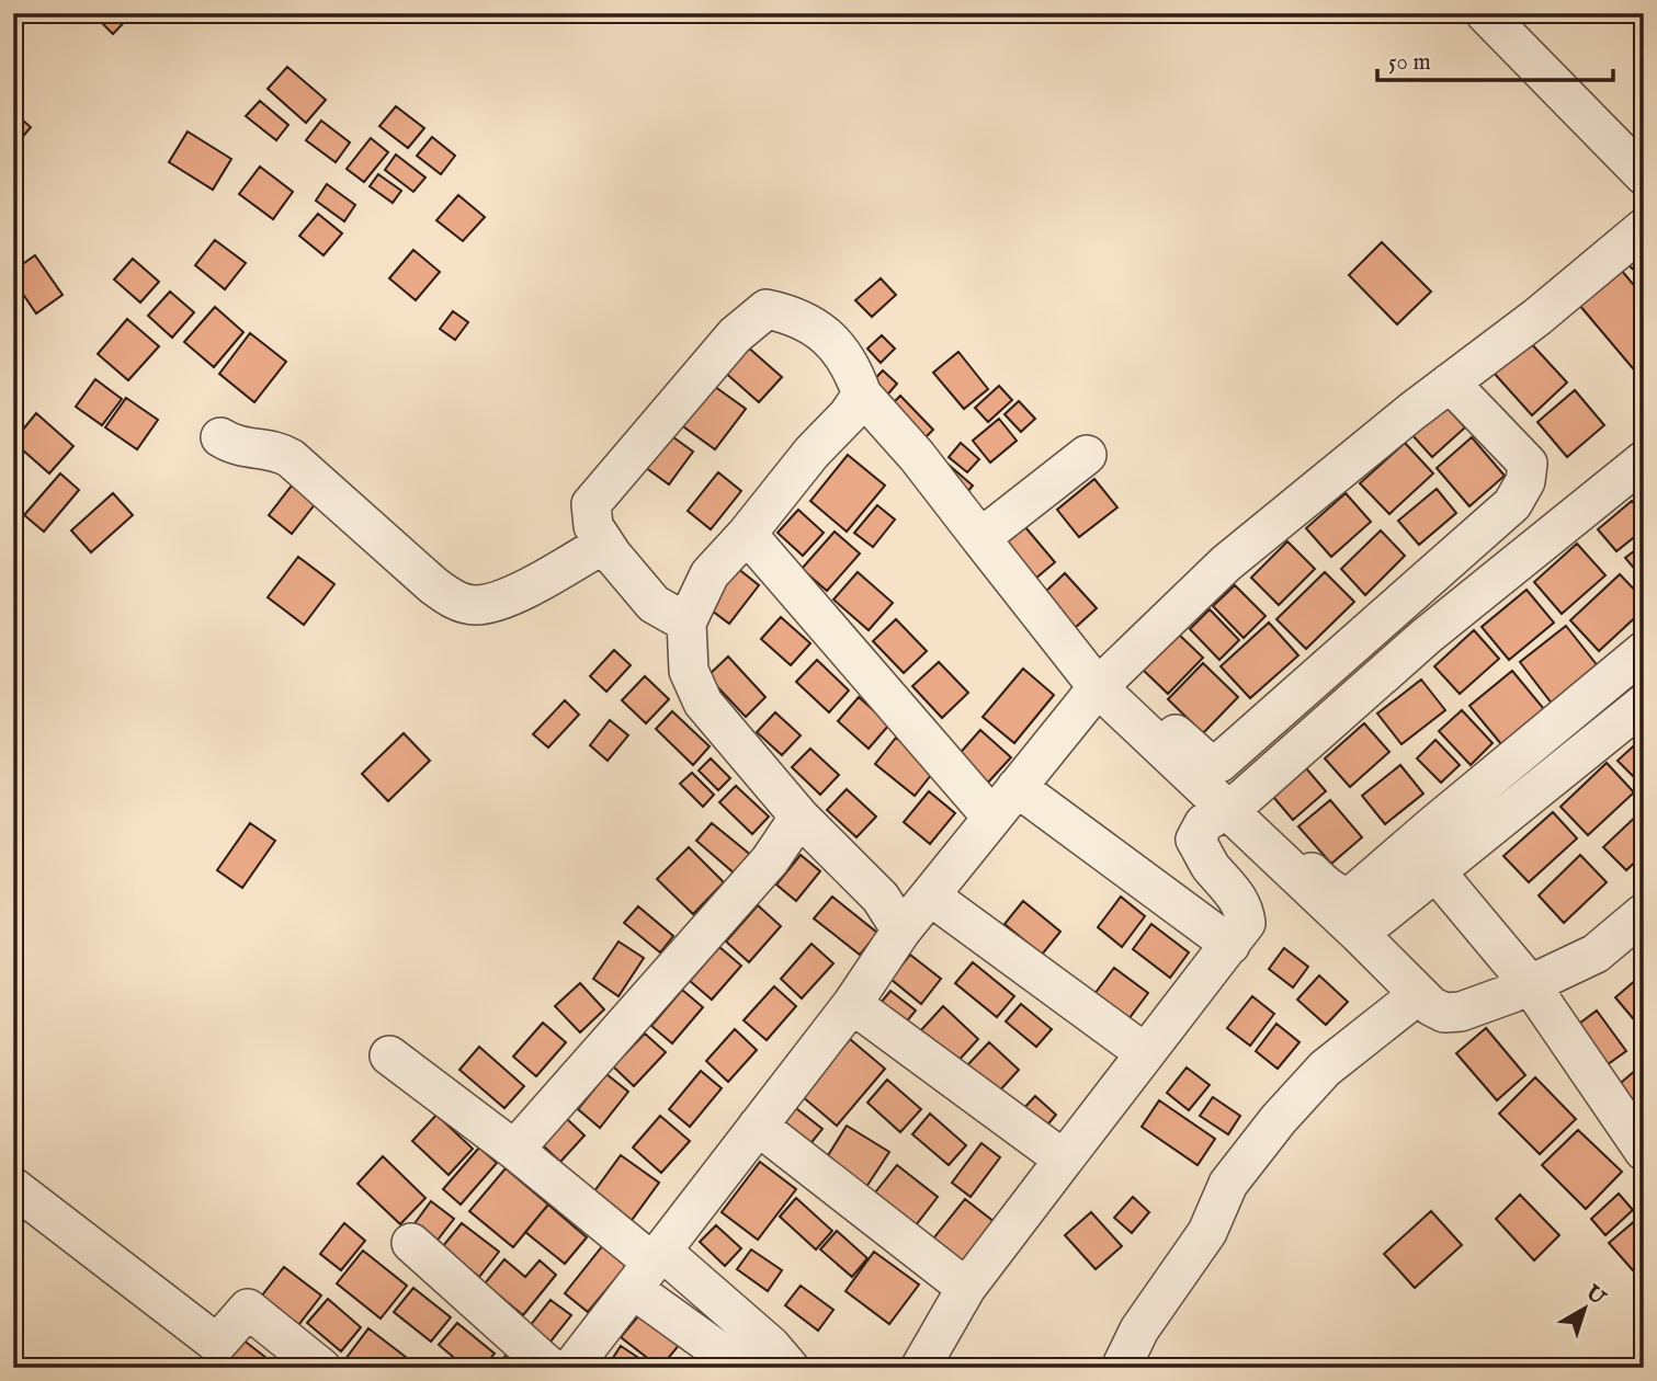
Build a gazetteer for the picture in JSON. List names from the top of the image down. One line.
{"scale_bar":"50 m","north":"top right"}
